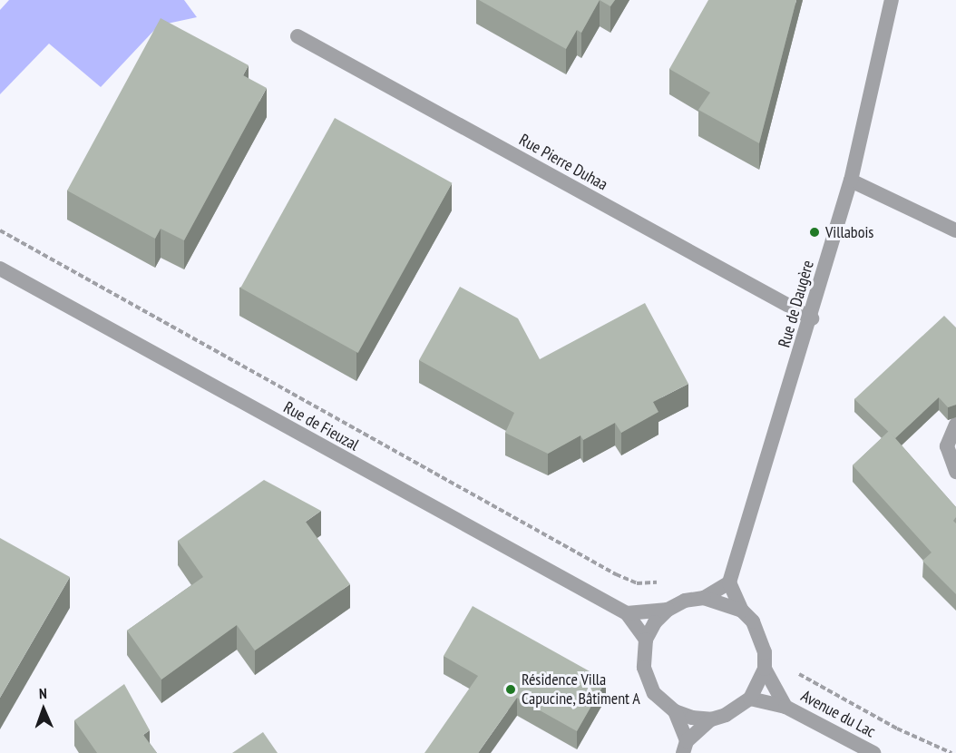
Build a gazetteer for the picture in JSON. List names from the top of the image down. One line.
{"streets":{"street":["Rue Pierre Duhaa","Rue de Daugère","Rue de Fieuzal","Avenue du Lac"]},"crossings":[["Rue Pierre Duhaa","Rue de Daugère"],["Rue de Fieuzal","Avenue du Lac"]],"places":["Villabois","Résidence Villa Capucine, Bâtiment A"],"north":"top"}
